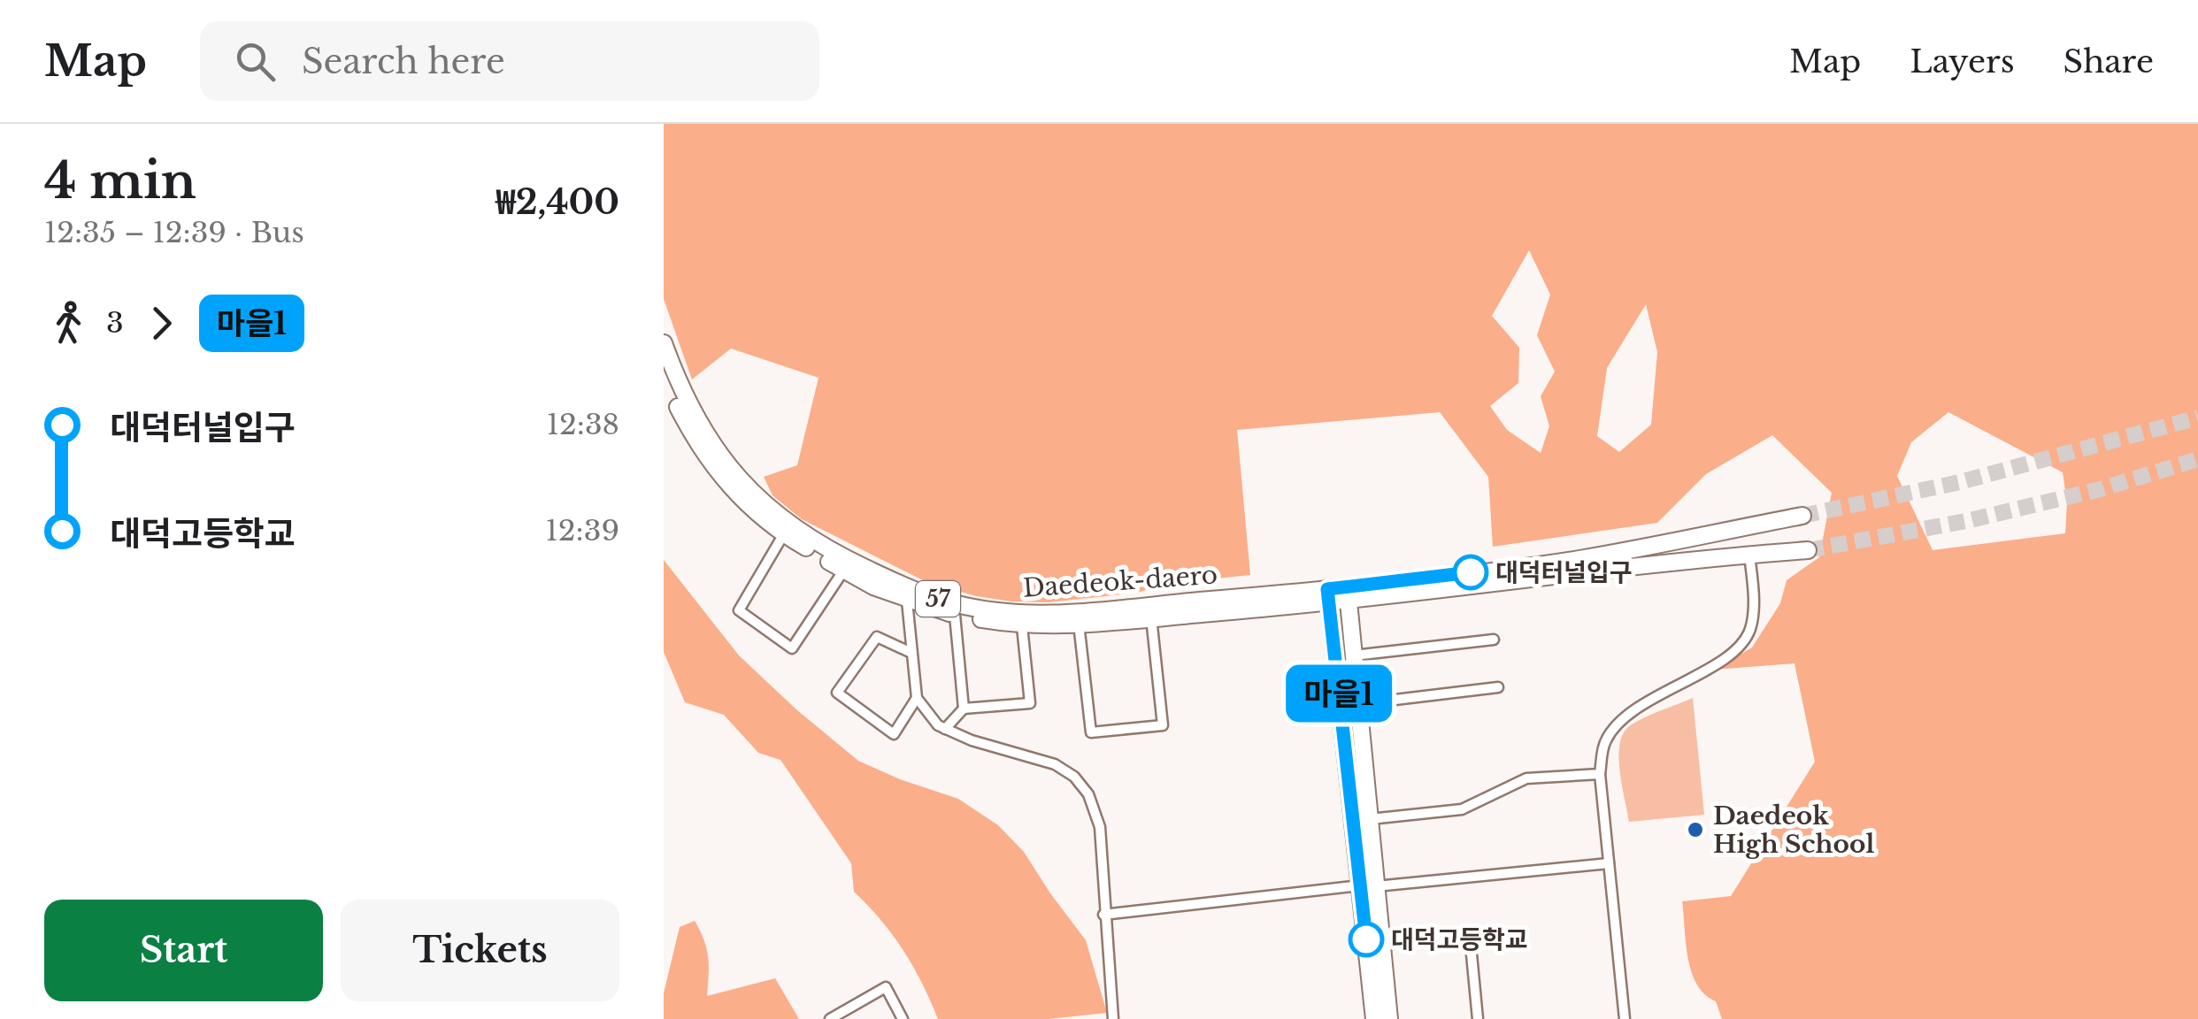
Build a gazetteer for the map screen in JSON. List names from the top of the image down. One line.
{"streets":{"main road":["Daedeok-daero","57"]},"places":["대덕터널입구","Daedeok High School","대덕고등학교"],"lines":["bus line 마을1"],"page":{"header":"Map","search":"Search here","nav":["Map","Layers","Share"],"heading":["4 min","12:35 – 12:39 · Bus","₩2,400"],"on_map":"마을1","legs":["3","마을1"],"list":[{"name":"대덕터널입구","value":"12:38"},{"name":"대덕고등학교","value":"12:39"}],"buttons":["Start","Tickets"]}}
